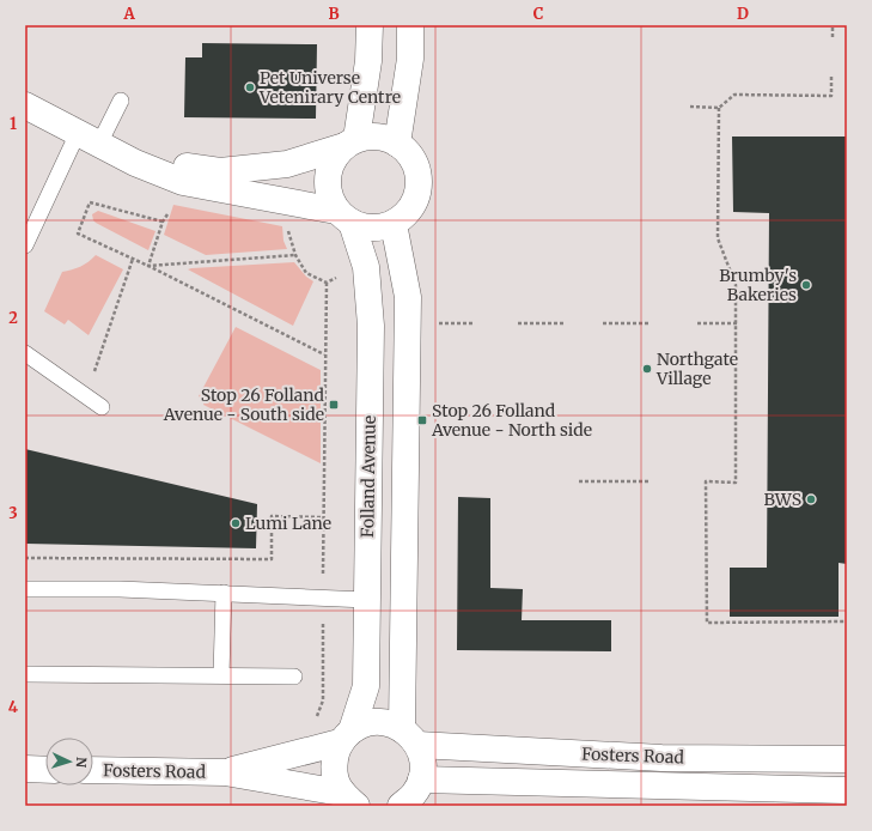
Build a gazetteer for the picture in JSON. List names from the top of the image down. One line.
{"streets":{"street":["Folland Avenue","Fosters Road"]},"crossings":[["Folland Avenue","Fosters Road"]],"places":{"other":["Pet Universe Vetenirary Centre","Brumby's Bakeries","Northgate Village","BWS","Lumi Lane"],"transit":["Stop 26 Folland Avenue - South side","Stop 26 Folland Avenue - North side"]},"north":"right","grid":{"columns":["A","B","C","D"],"rows":["1","2","3","4"]}}
